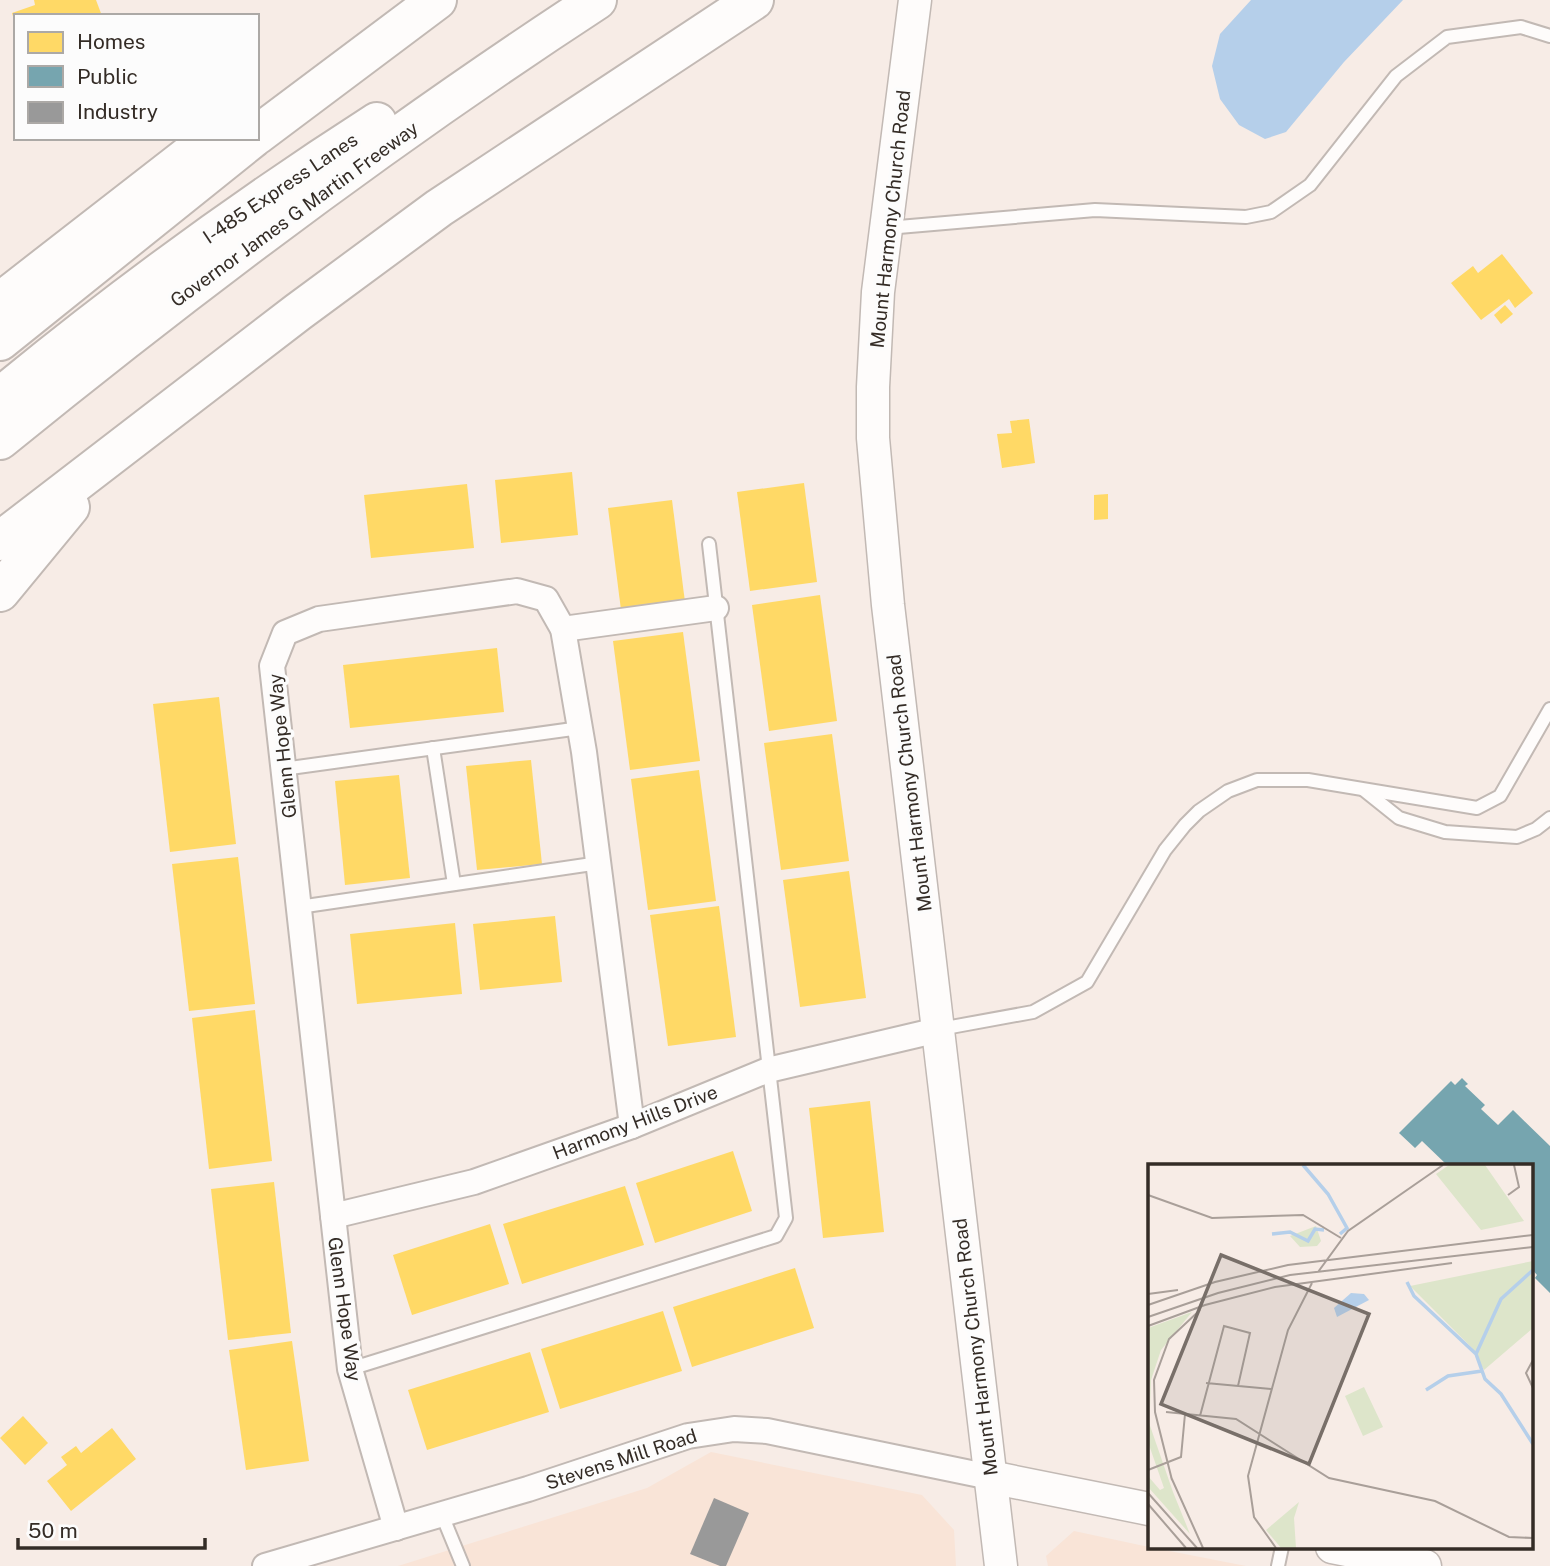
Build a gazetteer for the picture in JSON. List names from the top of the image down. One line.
{"streets":{"highway":["I-485 Express Lanes","Governor James G Martin Freeway"],"street":["Mount Harmony Church Road","Glenn Hope Way","Harmony Hills Drive","Stevens Mill Road"]},"crossings":[["Mount Harmony Church Road","Harmony Hills Drive"],["Mount Harmony Church Road","Stevens Mill Road"],["Glenn Hope Way","Harmony Hills Drive"],["Glenn Hope Way","Stevens Mill Road"]],"legend":["Homes","Public","Industry"],"scale_bar":"50 m"}
